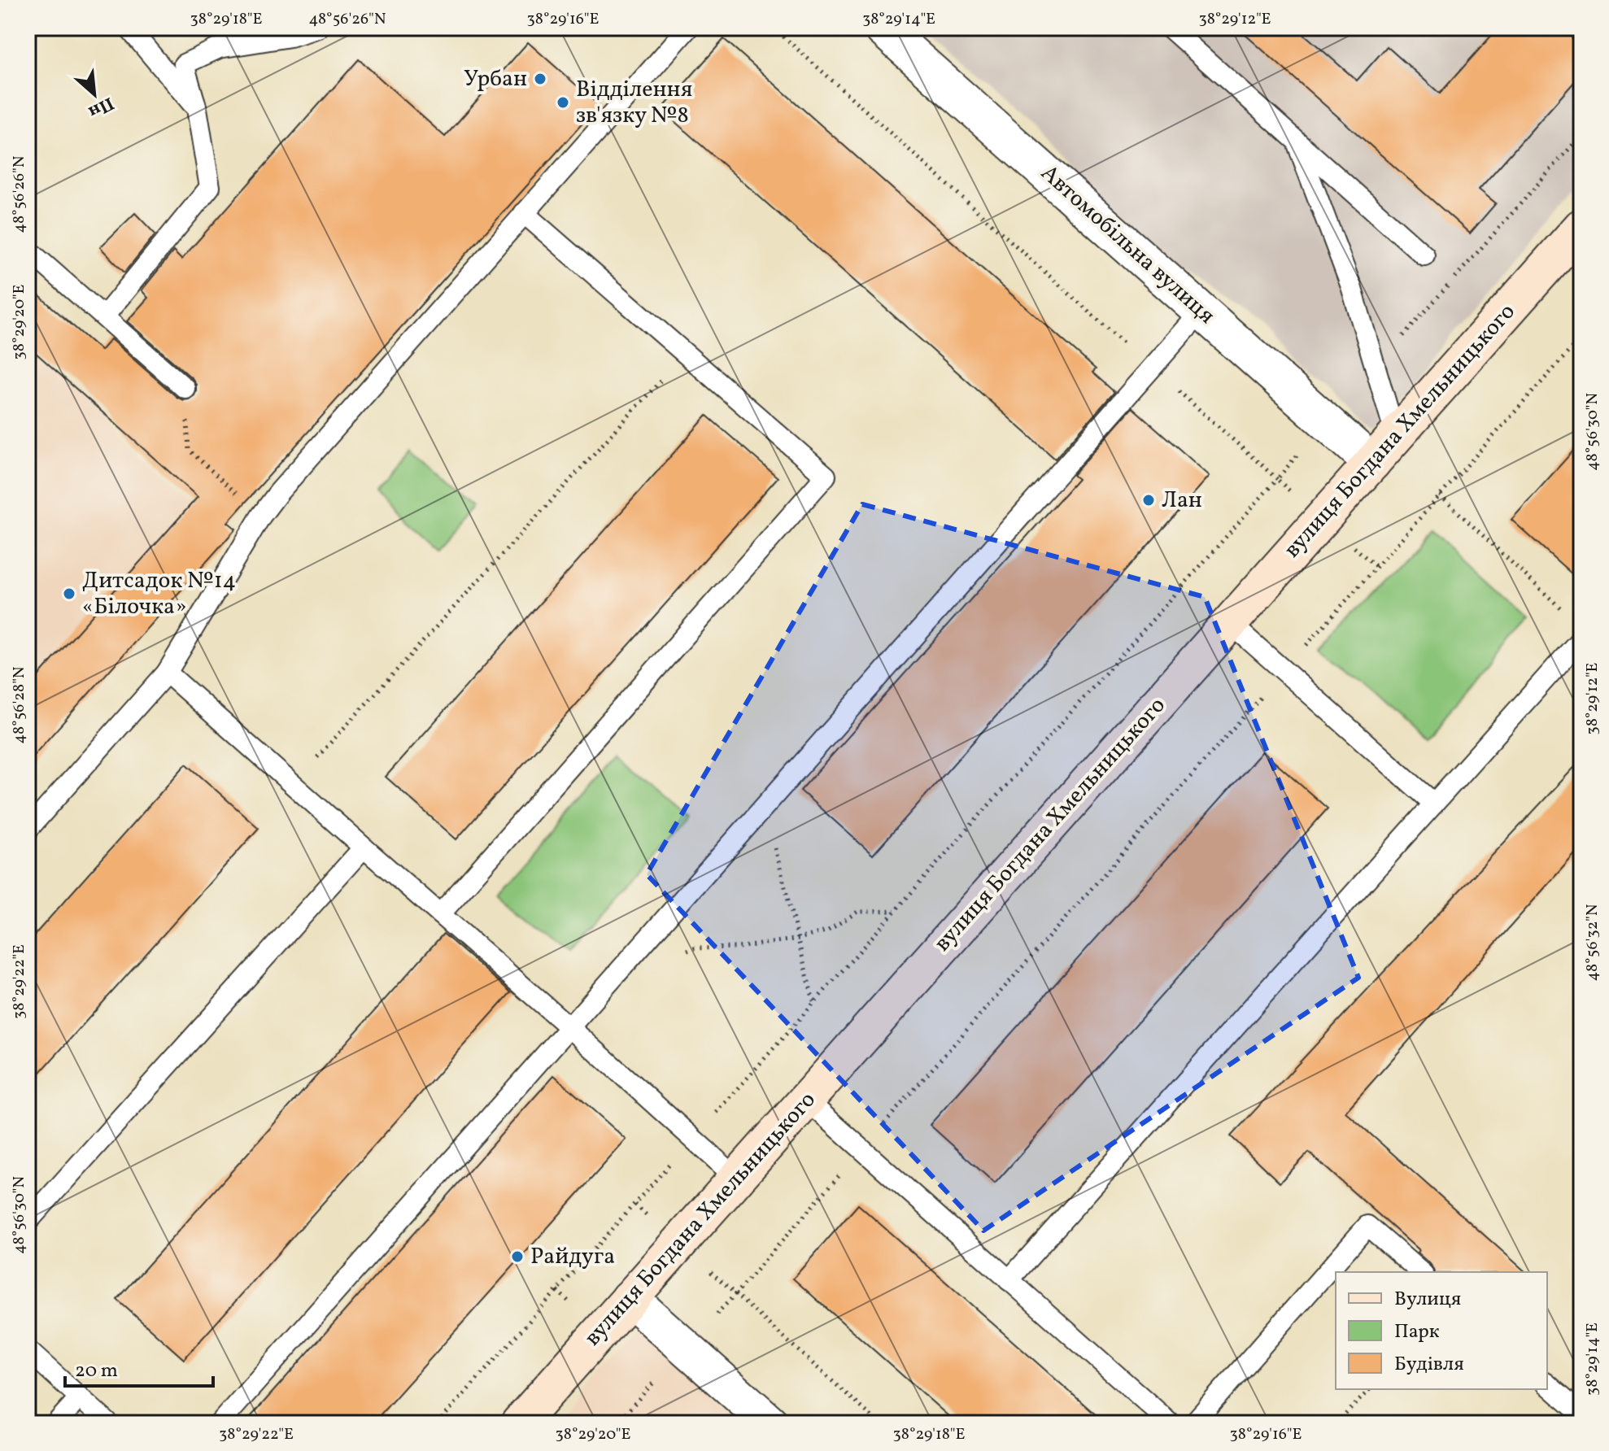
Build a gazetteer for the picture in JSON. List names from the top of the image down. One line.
{"streets":{"street":["Автомобільна вулиця","вулиця Богдана Хмельницького"]},"crossings":[["Автомобільна вулиця","вулиця Богдана Хмельницького"]],"places":["Урбан","Відділення зв'язку №8","Лан","Дитсадок №14 «Білочка»","Райдуга"],"legend":["Вулиця","Парк","Будівля"],"scale_bar":"20 m","north":"bottom right","coordinates":["38°29'18\"E","48°56'26\"N","38°29'16\"E","38°29'14\"E","38°29'12\"E","38°29'20\"E","48°56'30\"N","48°56'28\"N","48°56'32\"N","38°29'22\"E"]}
